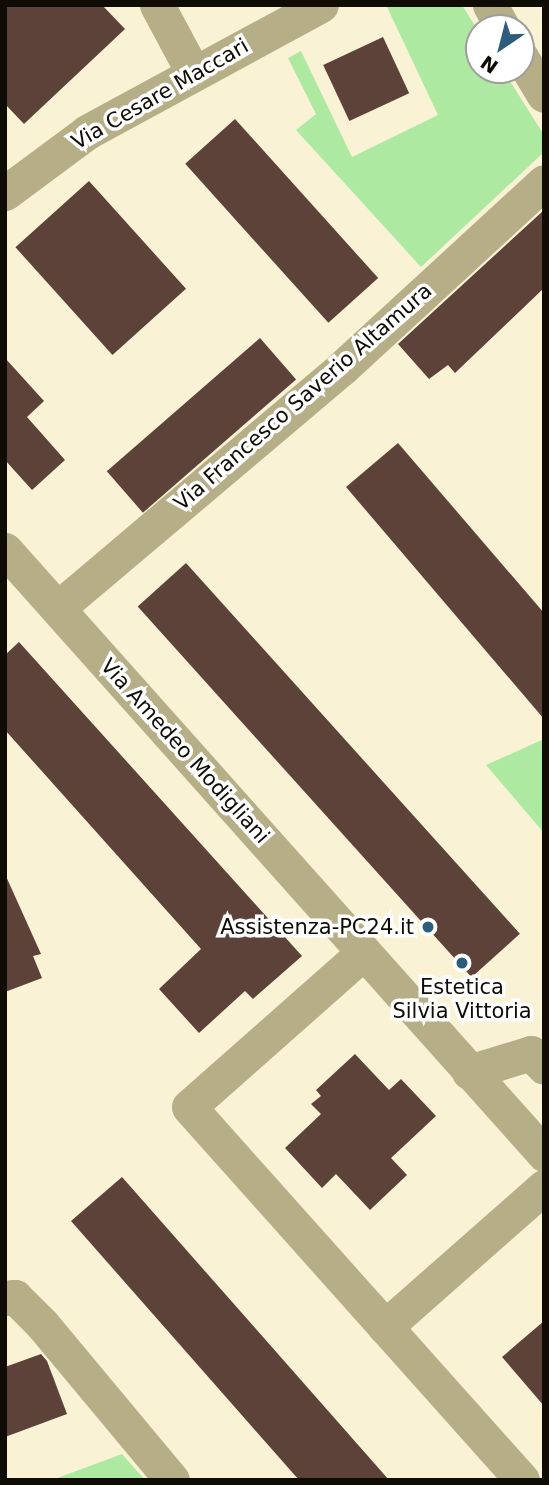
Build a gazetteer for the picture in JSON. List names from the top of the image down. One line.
{"streets":{"street":["Via Cesare Maccari","Via Francesco Saverio Altamura","Via Amedeo Modigliani"]},"crossings":[["Via Francesco Saverio Altamura","Via Amedeo Modigliani"]],"places":["Assistenza-PC24.it","Estetica Silvia Vittoria"],"north":"bottom left"}
